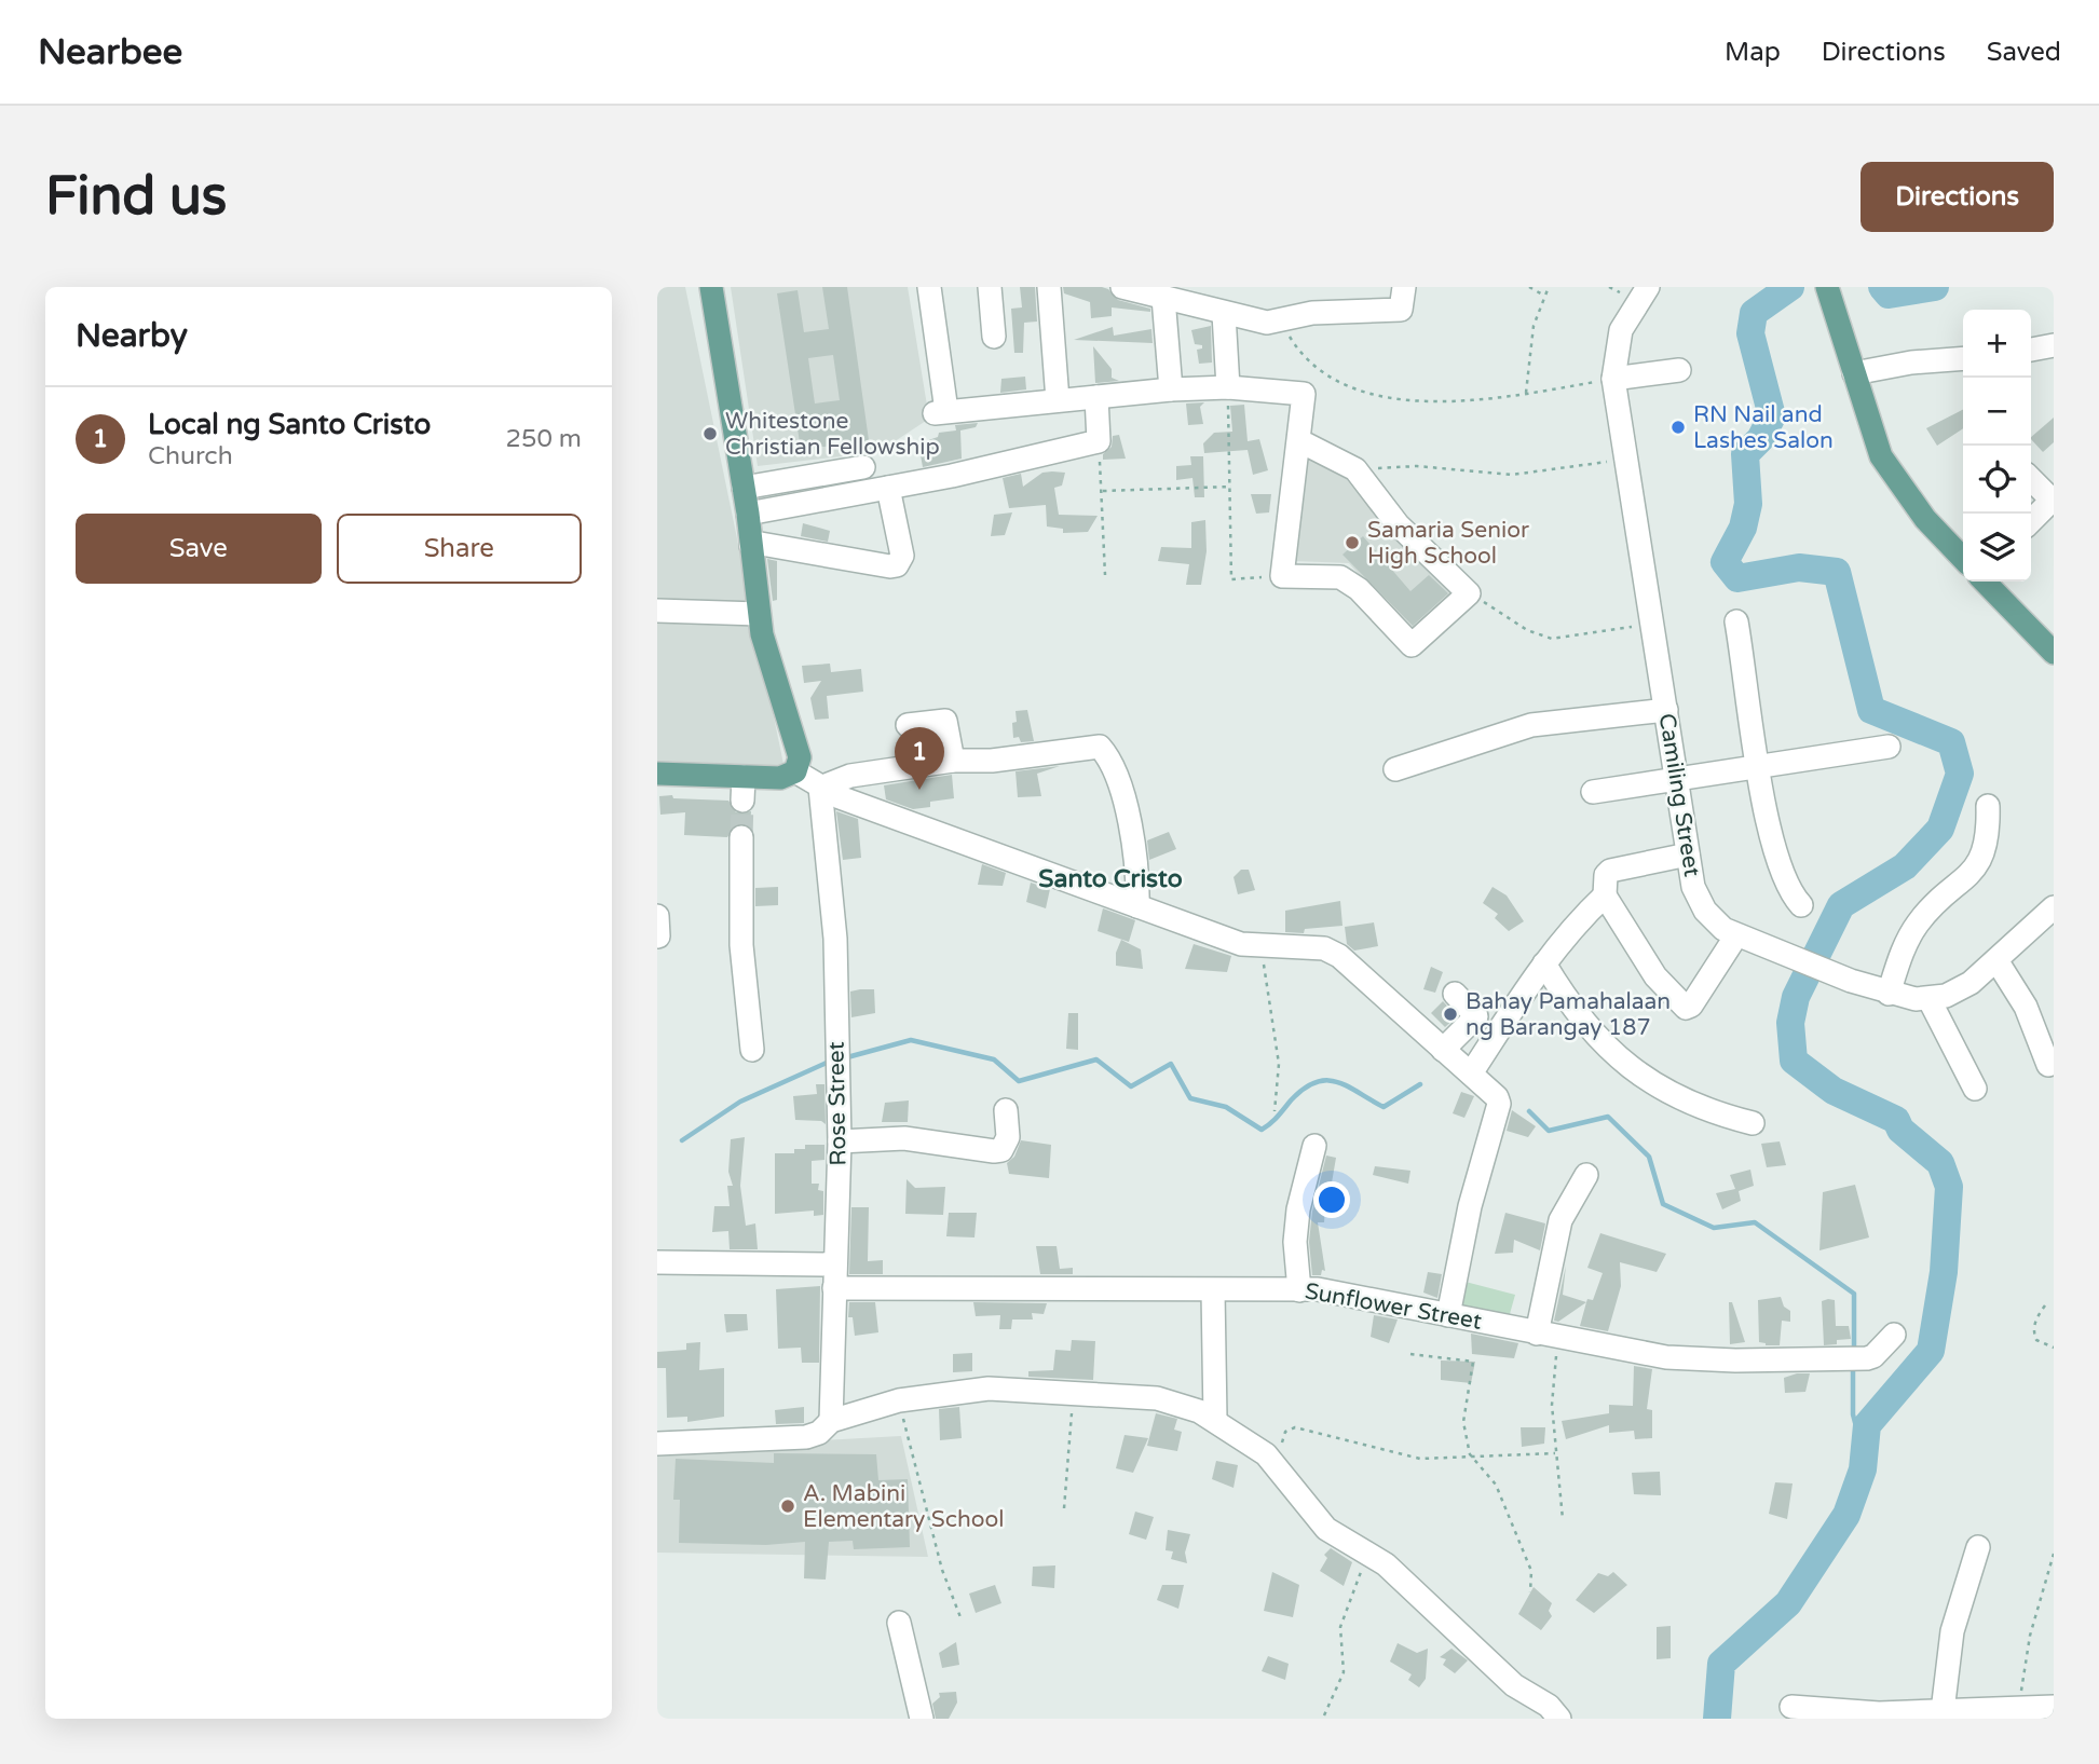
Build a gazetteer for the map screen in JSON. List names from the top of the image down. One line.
{"streets":{"street":["Camiling Street","Rose Street","Sunflower Street"]},"crossings":[["Rose Street","Sunflower Street"]],"districts":["Santo Cristo"],"places":["RN Nail and Lashes Salon","Whitestone Christian Fellowship","Samaria Senior High School","Bahay Pamahalaan ng Barangay 187","A. Mabini Elementary School"],"page":{"header":"Nearbee","nav":["Map","Directions","Saved"],"buttons":["Directions",["Save","Share"]],"title":"Find us","heading":"Nearby","map_buttons":["+","−"],"list":[{"mark":"1","name":"Local ng Santo Cristo","note":"Church","value":"250 m"}],"pins":"1"}}
